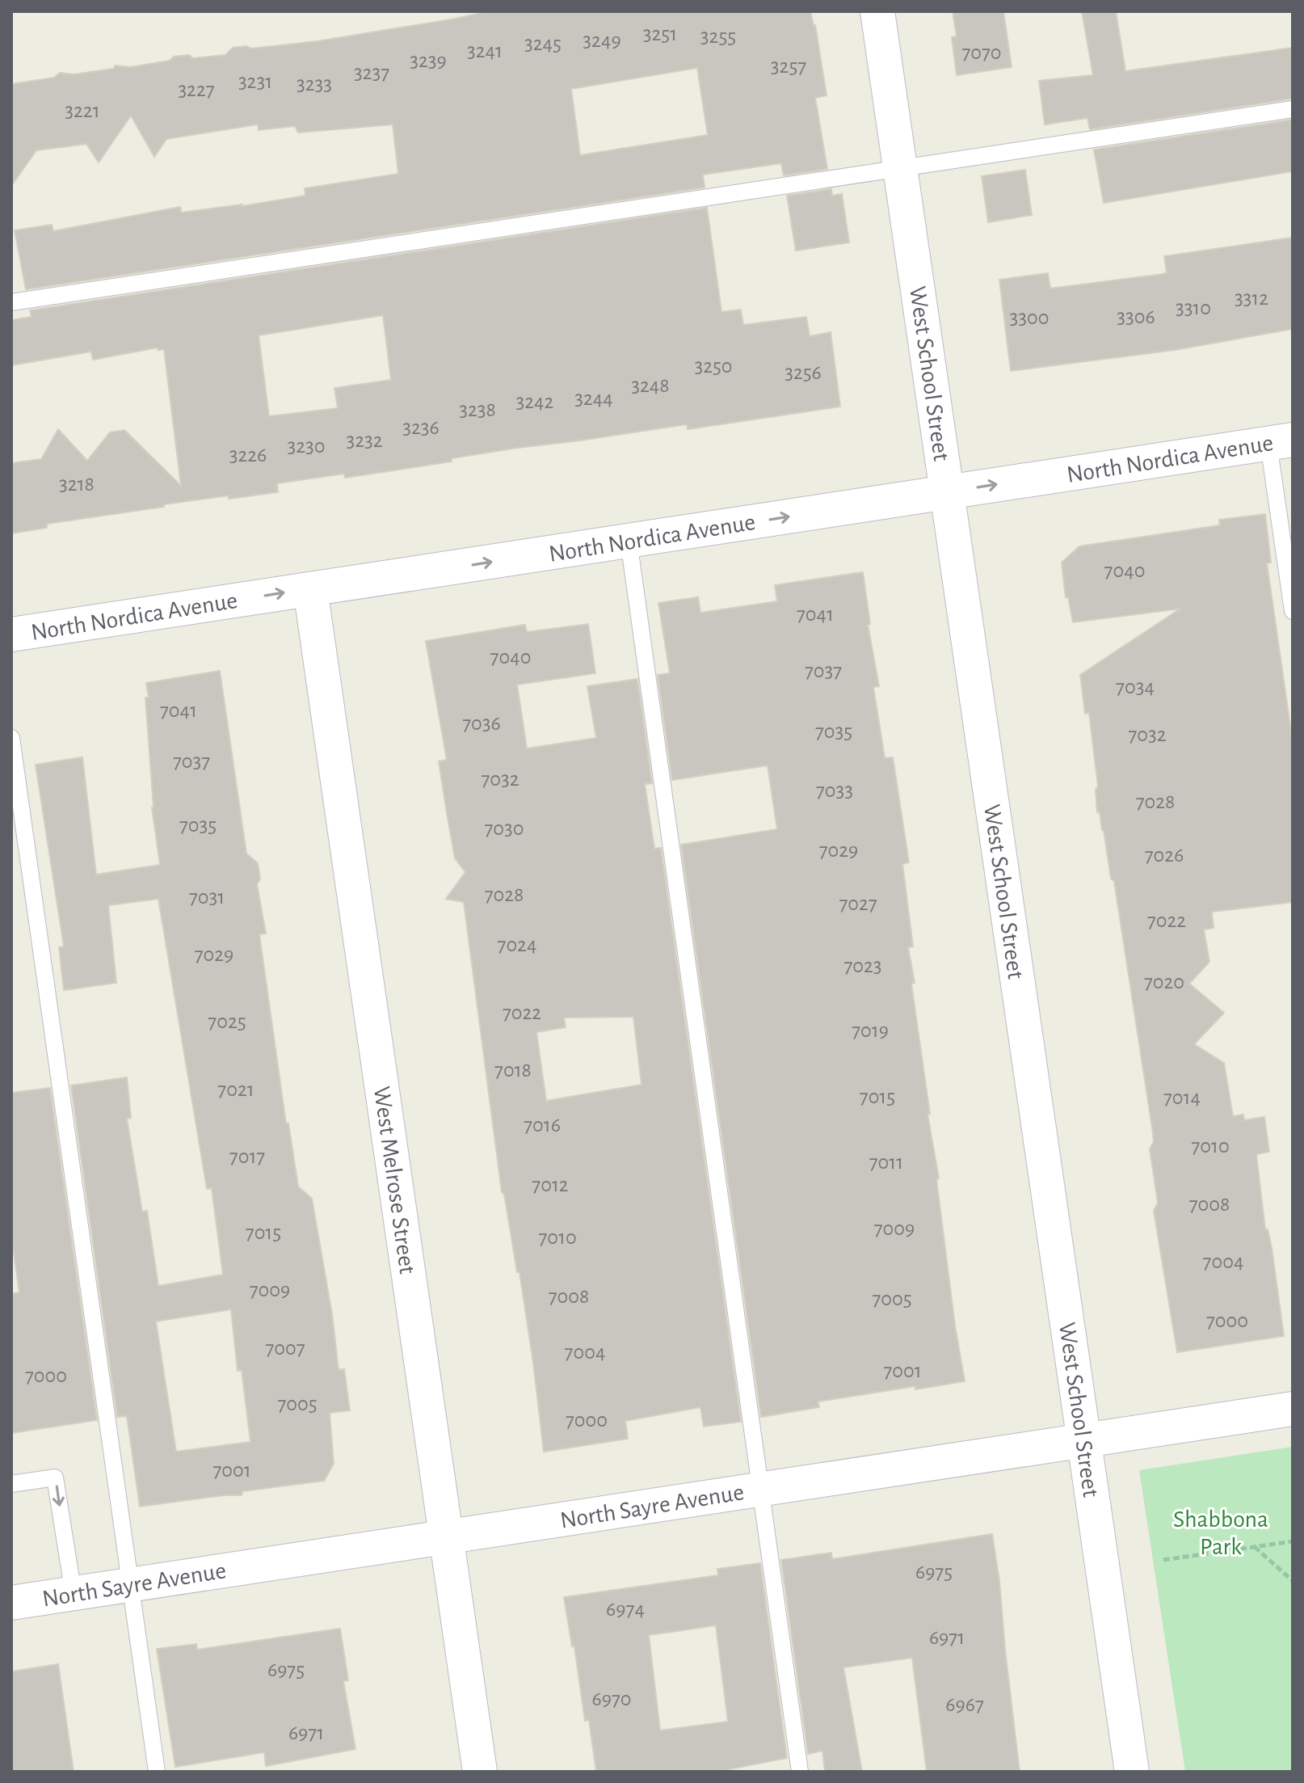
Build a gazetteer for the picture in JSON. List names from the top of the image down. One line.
{"streets":{"street":["West School Street","North Nordica Avenue","West Melrose Street","North Sayre Avenue"]},"crossings":[["West School Street","North Nordica Avenue"],["West School Street","North Sayre Avenue"],["North Nordica Avenue","West Melrose Street"],["West Melrose Street","North Sayre Avenue"]],"one_way":["North Nordica Avenue"],"parks":["Shabbona Park"],"house_numbers":["3251","3255","3249","3245","3241","7070","3239","3257","3237","3231","3233","3227","3221","3312","3310","3306","3300","3250","3256","3248","3244","3242","3238","3236","3232","3230","3226","3218","7040","7041","7040","7037","7034","7041","7036","7035","7032","7037","7032","7033","7028","7035","7030","7029","7026","7028","7031","7027","7022","7024","7029","7023","7020","7022","7025","7019","7018","7021","7015","7014","7016","7010","7017","7011","7012","7008","7009","7015","7010","7004","7009","7008","7005","7000","7007","7004","7001","7000","7005","7000","7001","6975","6974","6971","6975","6970","6967","6971"]}
